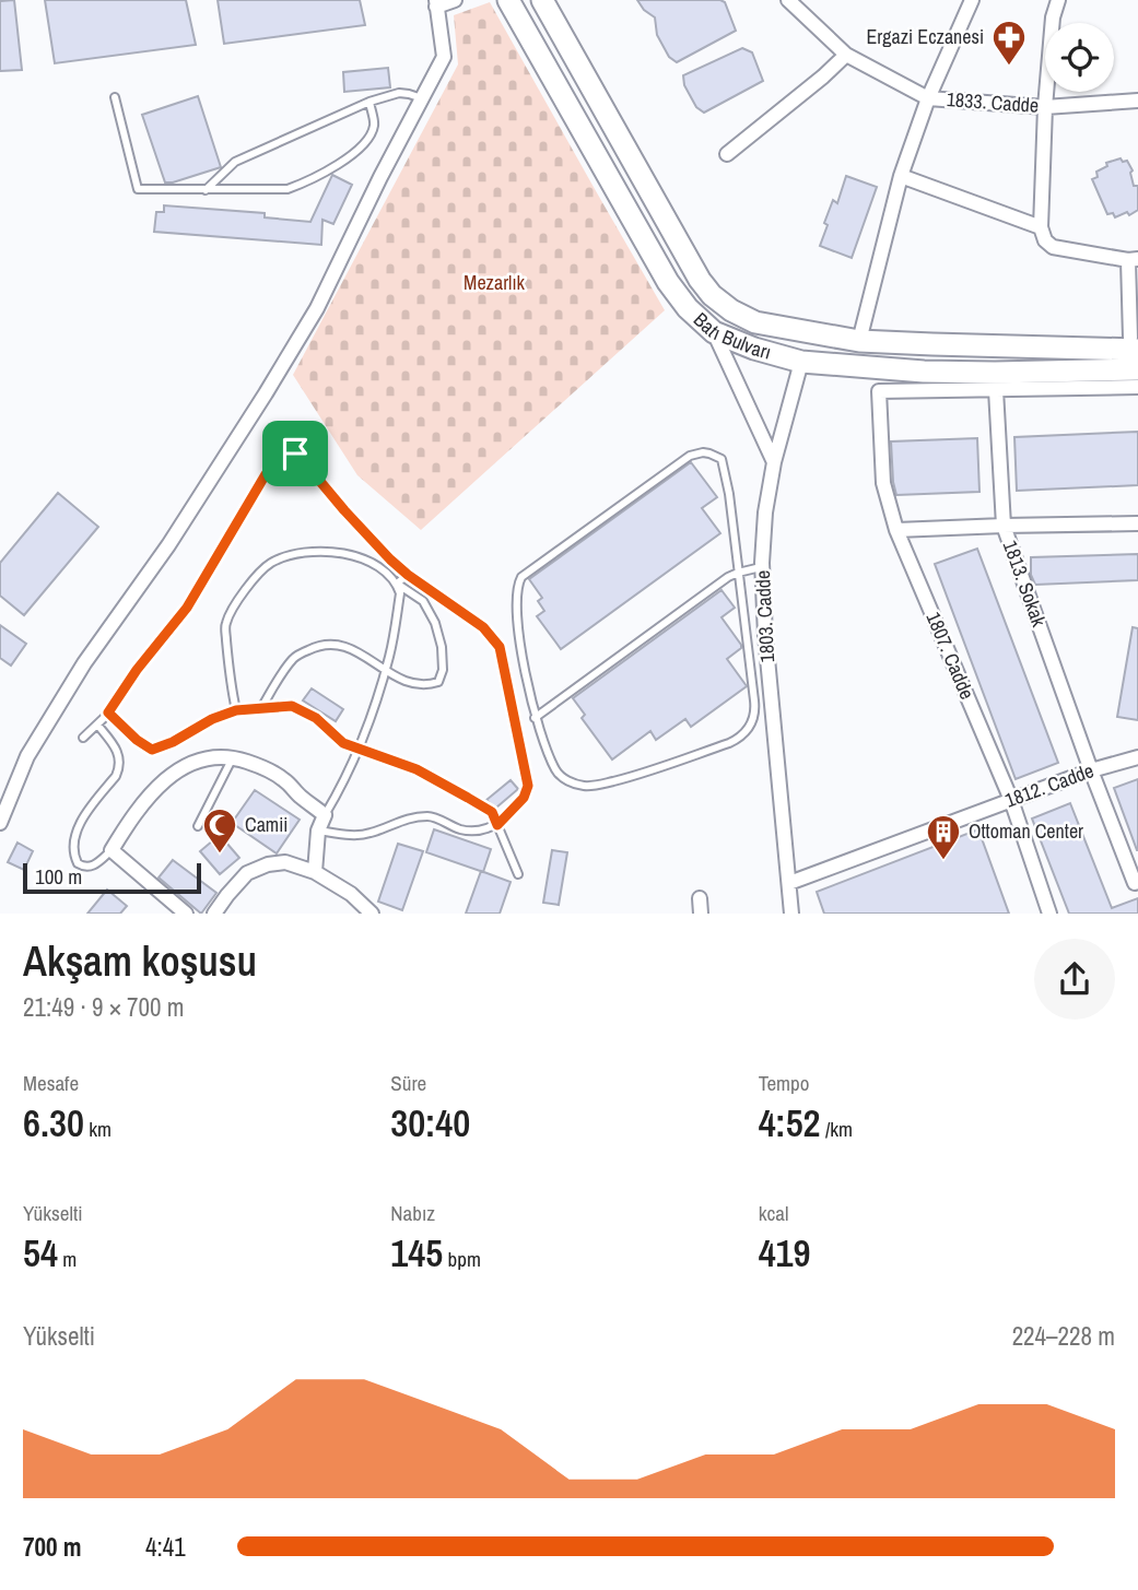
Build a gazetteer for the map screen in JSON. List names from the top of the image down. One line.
{"streets":{"main road":["Batı Bulvarı"],"street":["1833. Cadde","1813. Sokak","1803. Cadde","1807. Cadde","1812. Cadde"]},"crossings":[["Batı Bulvarı","1803. Cadde"],["1813. Sokak","1807. Cadde"],["1813. Sokak","1812. Cadde"],["1803. Cadde","1812. Cadde"],["1807. Cadde","1812. Cadde"]],"parks":["Mezarlık"],"places":{"pharmacy":["Ergazi Eczanesi"],"mosque":["Camii"],"building":["Ottoman Center"]},"scale_bar":"100 m","page":{"scale":"100 m","heading":["Akşam koşusu","21:49 · 9 × 700 m"],"stats":[["Mesafe","6.30 km"],["Süre","30:40"],["Tempo","4:52 /km"],["Yükselti","54 m"],["Nabız","145 bpm"],["kcal","419"]],"chart":["Yükselti","224–228 m"],"list":[{"name":"700 m","note":"4:41"}]}}
